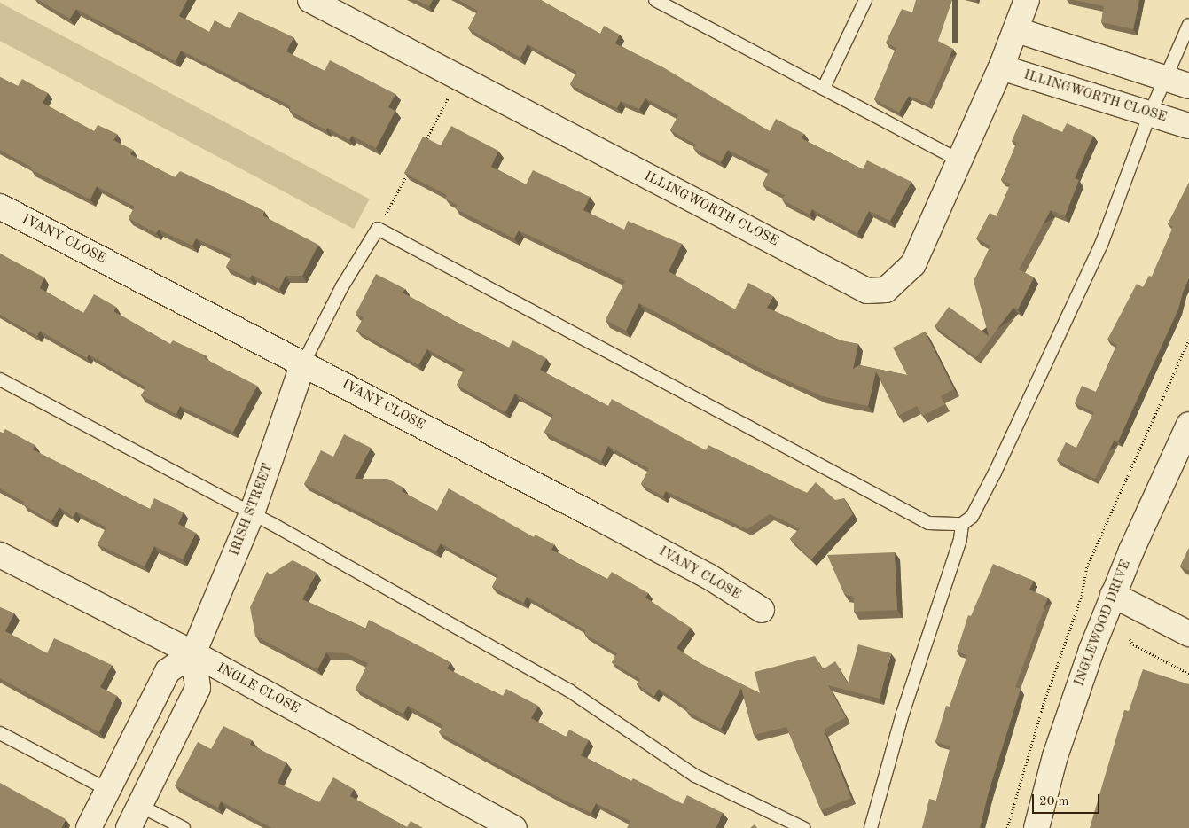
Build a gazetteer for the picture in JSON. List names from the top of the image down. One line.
{"streets":{"street":["ILLINGWORTH CLOSE","IVANY CLOSE","IRISH STREET","INGLEWOOD DRIVE","INGLE CLOSE"]},"crossings":[["IVANY CLOSE","IRISH STREET"],["IRISH STREET","INGLE CLOSE"]],"scale_bar":"20 m"}
